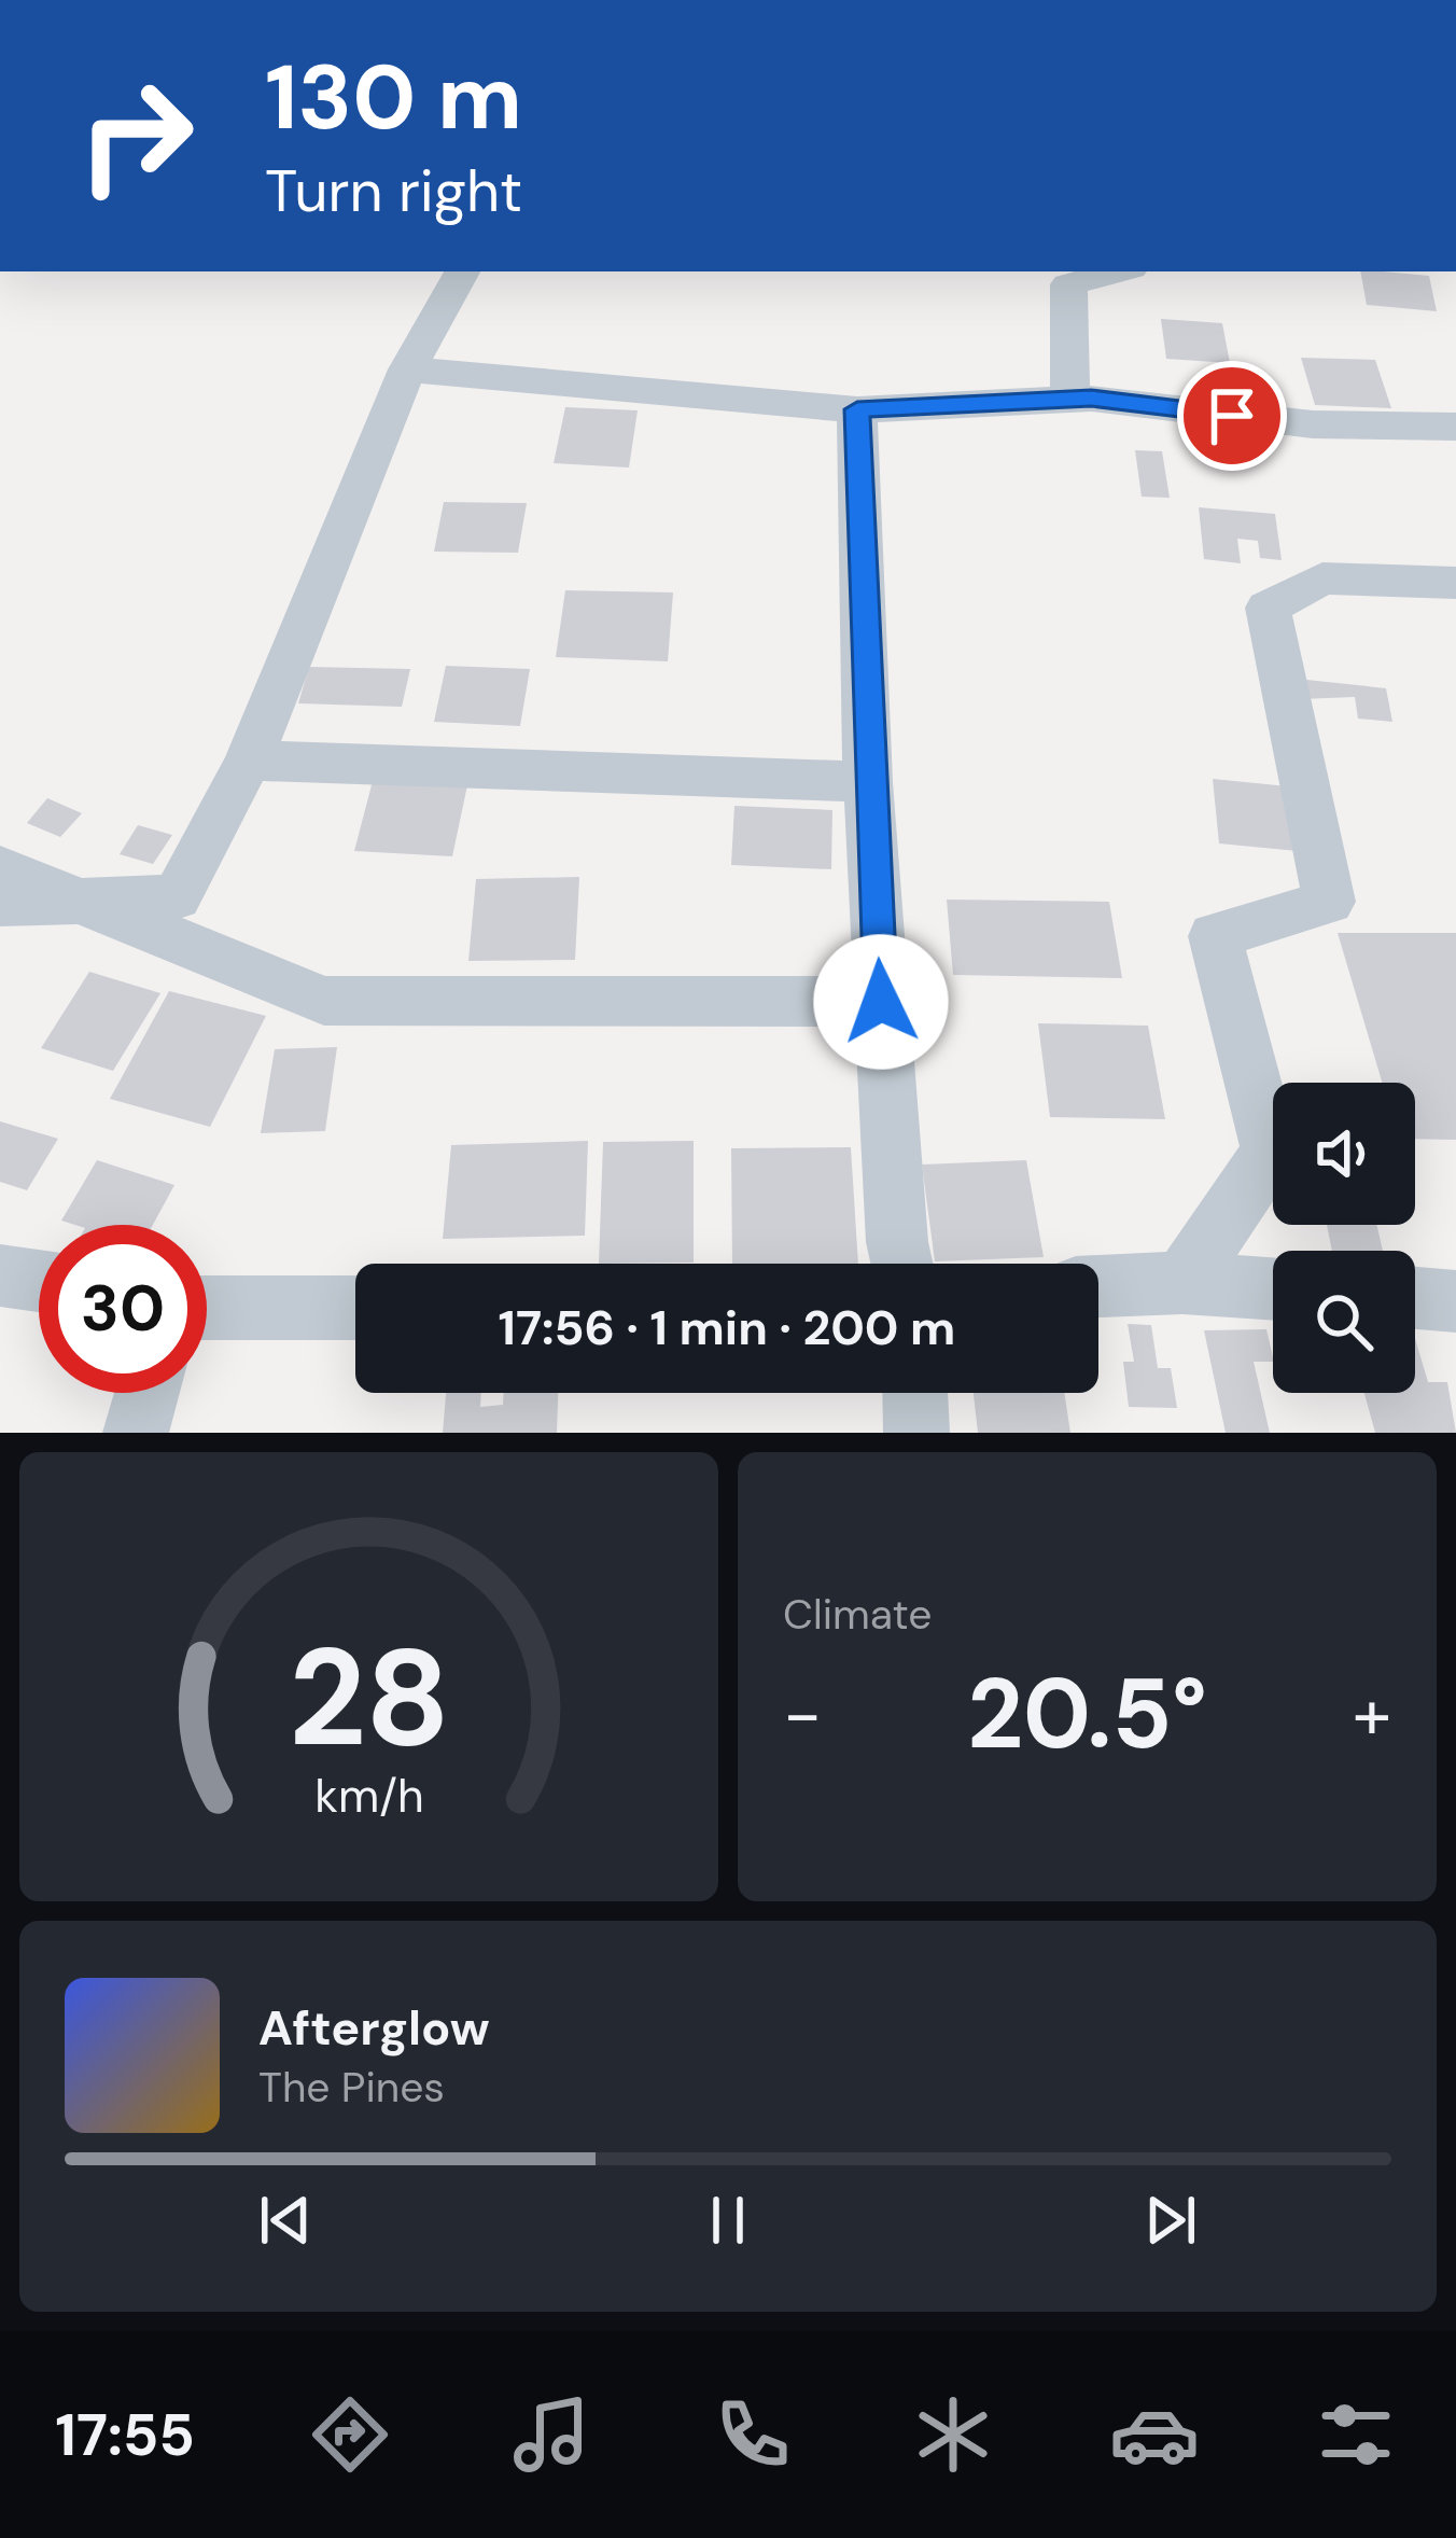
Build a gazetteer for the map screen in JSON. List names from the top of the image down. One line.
{"page":{"turn":["130 m","Turn right"],"limit":"30","trip":"17:56 · 1 min · 200 m","tile":"Climate","heat":["−","20.5°","+"],"song":["Afterglow","The Pines"],"tabs":"17:55","gauge":["28","km/h"]}}
